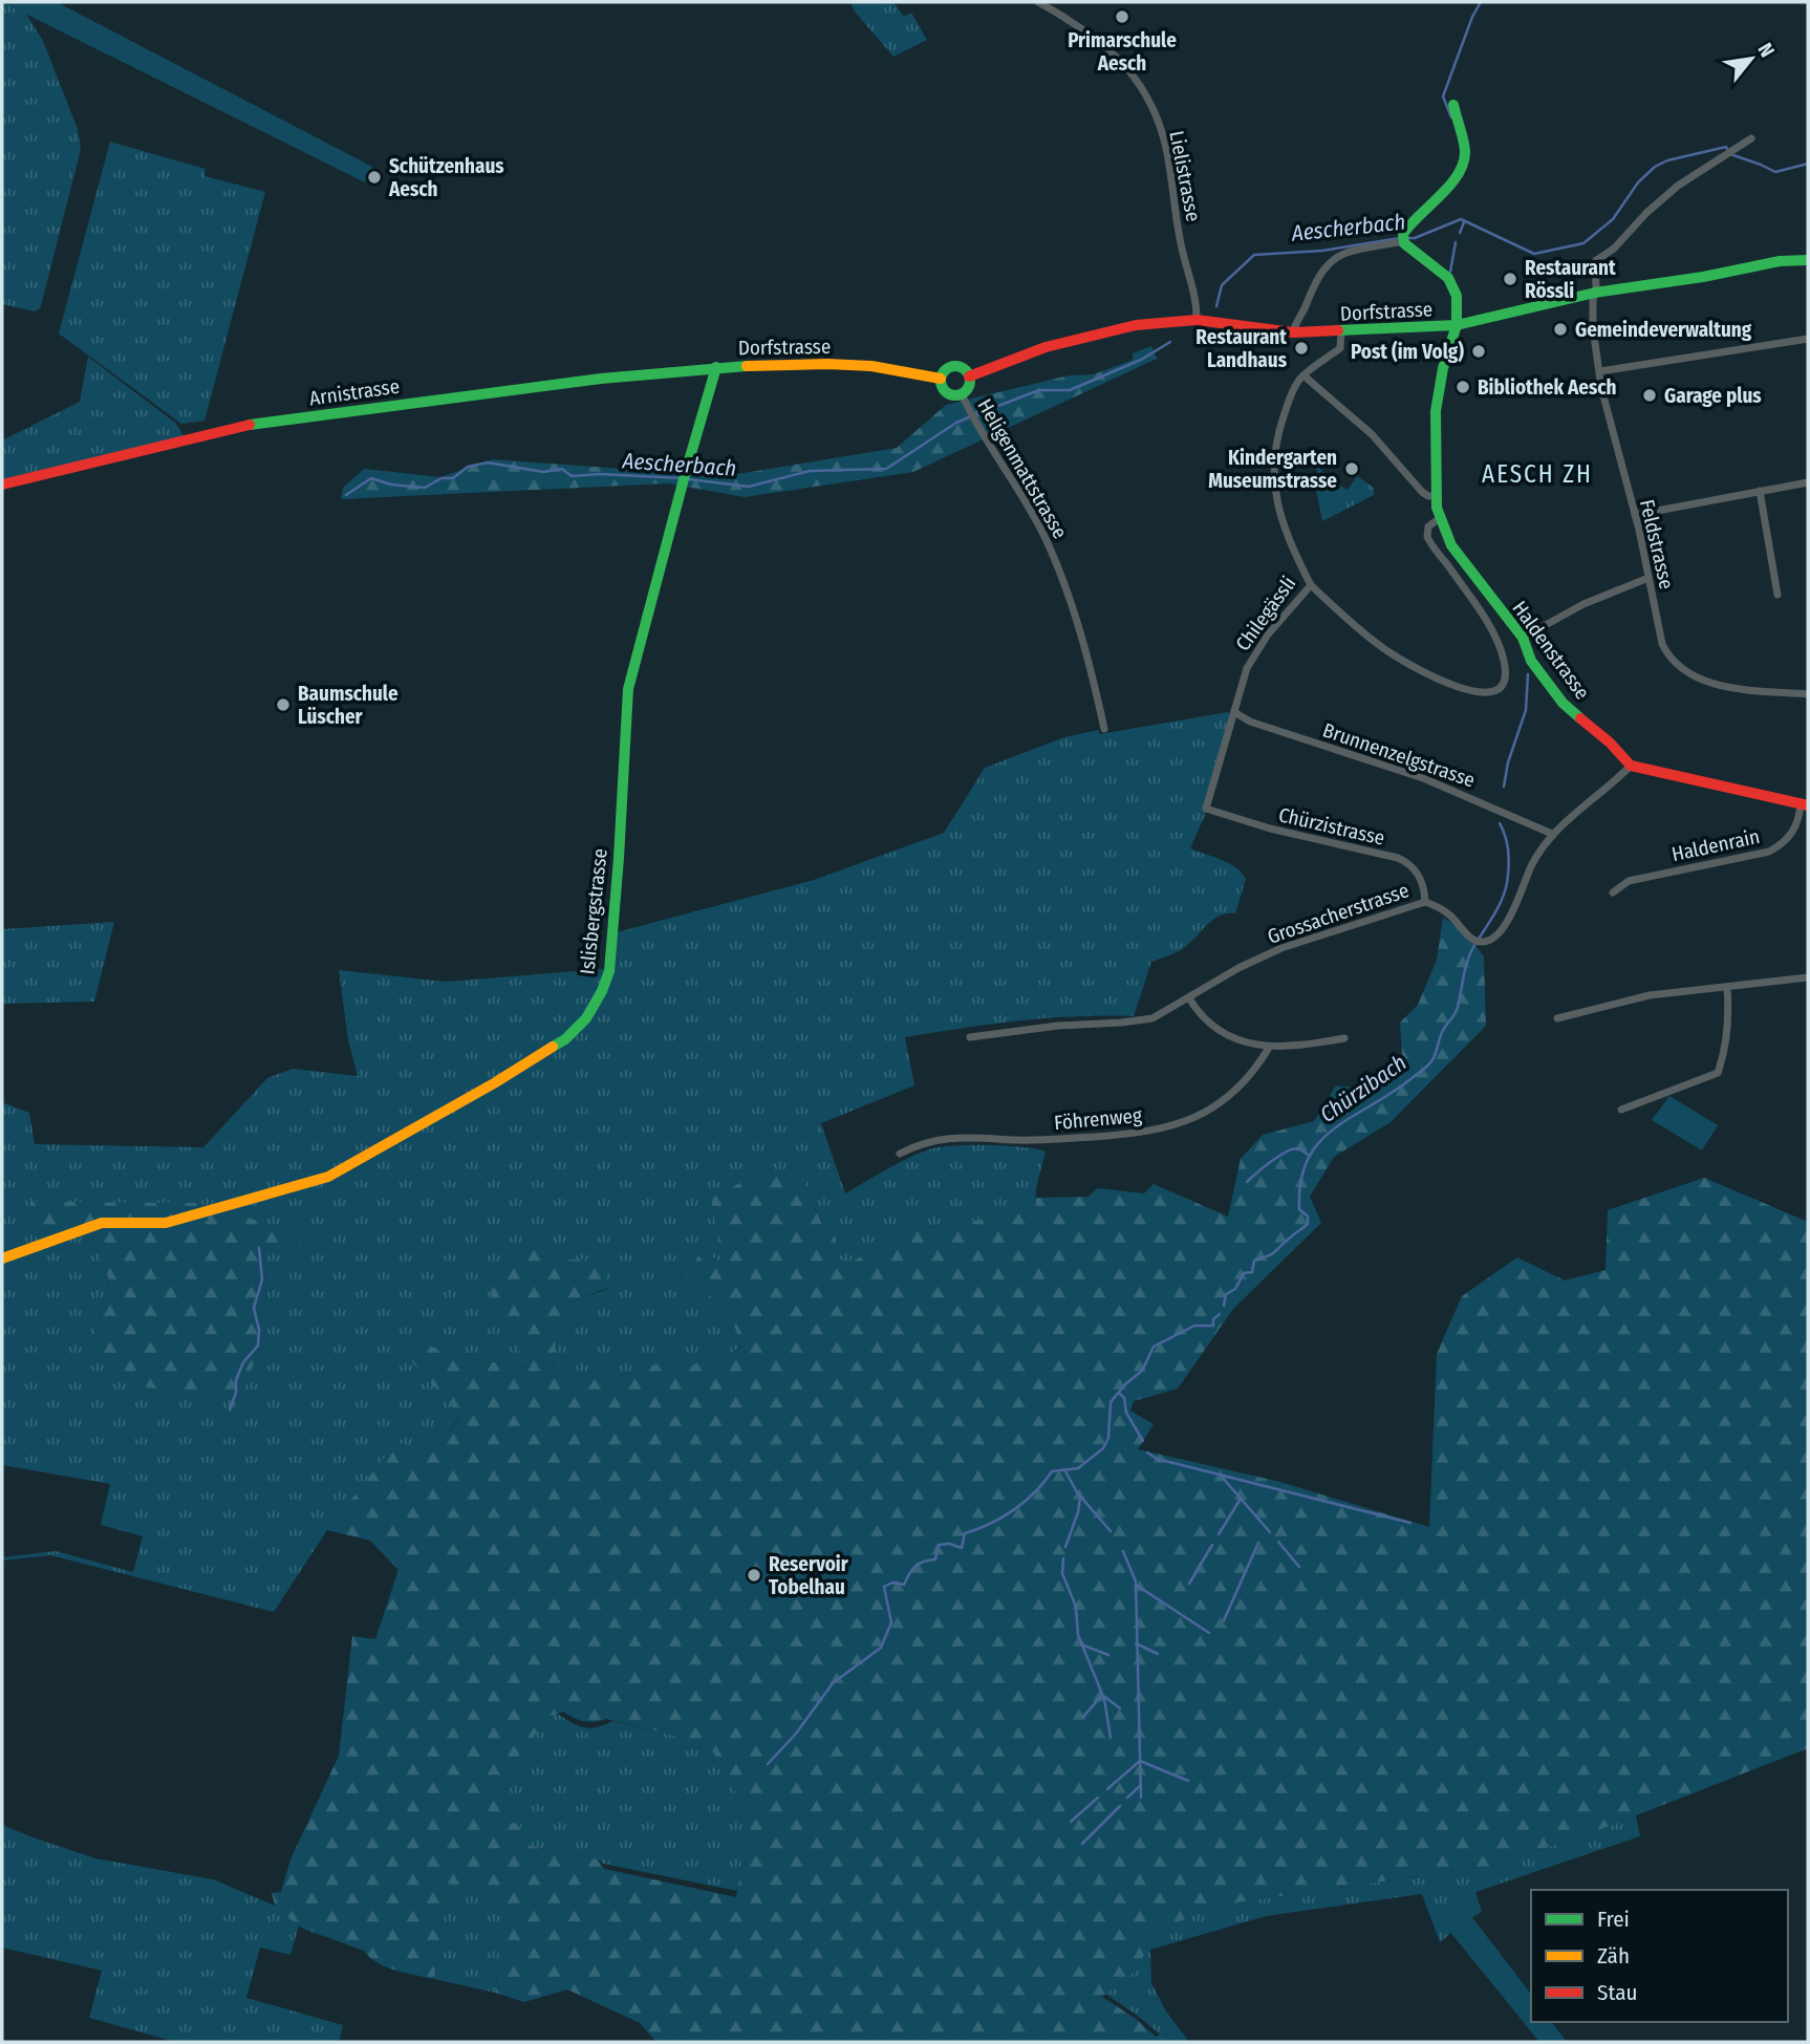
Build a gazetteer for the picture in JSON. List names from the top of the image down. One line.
{"streets":{"street":["Lielistrasse","Dorfstrasse","Arnistrasse","Heligenmattstrasse","Feldstrasse","Chilegässli","Haldenstrasse","Brunnenzelgstrasse","Chürzistrasse","Haldenrain","Islisbergstrasse","Grossacherstrasse","Föhrenweg"]},"crossings":[["Lielistrasse","Dorfstrasse"],["Dorfstrasse","Arnistrasse"],["Dorfstrasse","Heligenmattstrasse"],["Dorfstrasse","Feldstrasse"],["Dorfstrasse","Chilegässli"],["Dorfstrasse","Haldenstrasse"],["Dorfstrasse","Islisbergstrasse"],["Arnistrasse","Islisbergstrasse"],["Chilegässli","Brunnenzelgstrasse"],["Chilegässli","Chürzistrasse"],["Haldenstrasse","Grossacherstrasse"],["Brunnenzelgstrasse","Grossacherstrasse"],["Chürzistrasse","Grossacherstrasse"]],"districts":["AESCH ZH"],"water":["Aescherbach","Chürzibach"],"places":["Primarschule Aesch","Schützenhaus Aesch","Restaurant Rössli","Gemeindeverwaltung","Restaurant Landhaus","Post (im Volg)","Bibliothek Aesch","Garage plus","Kindergarten Museumstrasse","Baumschule Lüscher","Reservoir Tobelhau"],"legend":["Frei","Zäh","Stau"],"north":"top right"}
